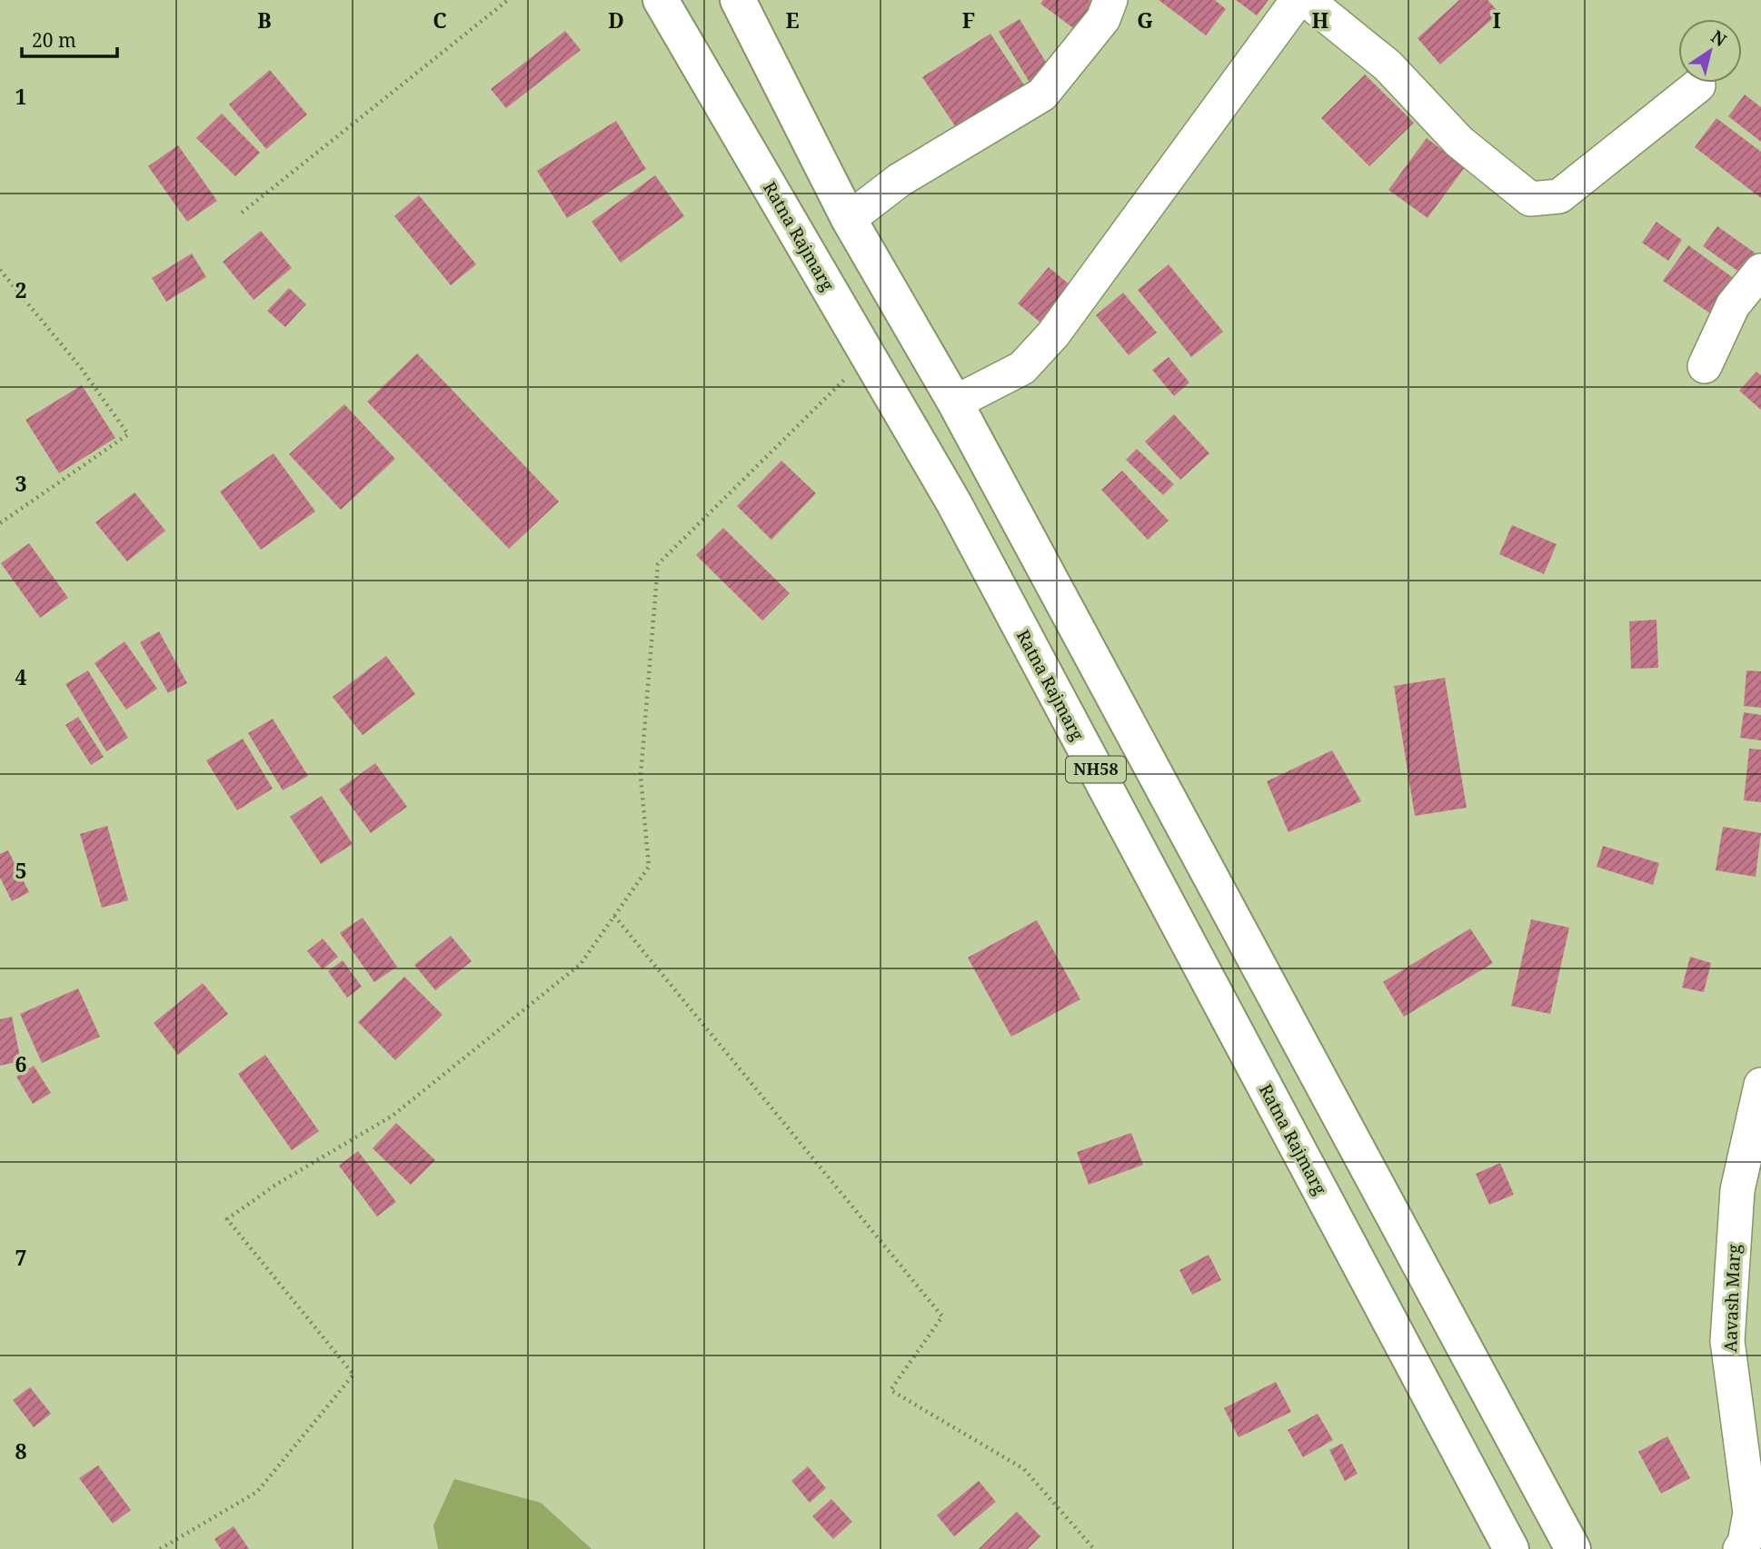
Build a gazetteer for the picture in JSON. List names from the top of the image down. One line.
{"streets":{"main road":["Ratna Rajmarg","NH58"],"street":["Aavash Marg"]},"scale_bar":"20 m","north":"top right","grid":{"columns":["B","C","D","E","F","G","H","I"],"rows":["1","2","3","4","5","6","7","8"]}}
